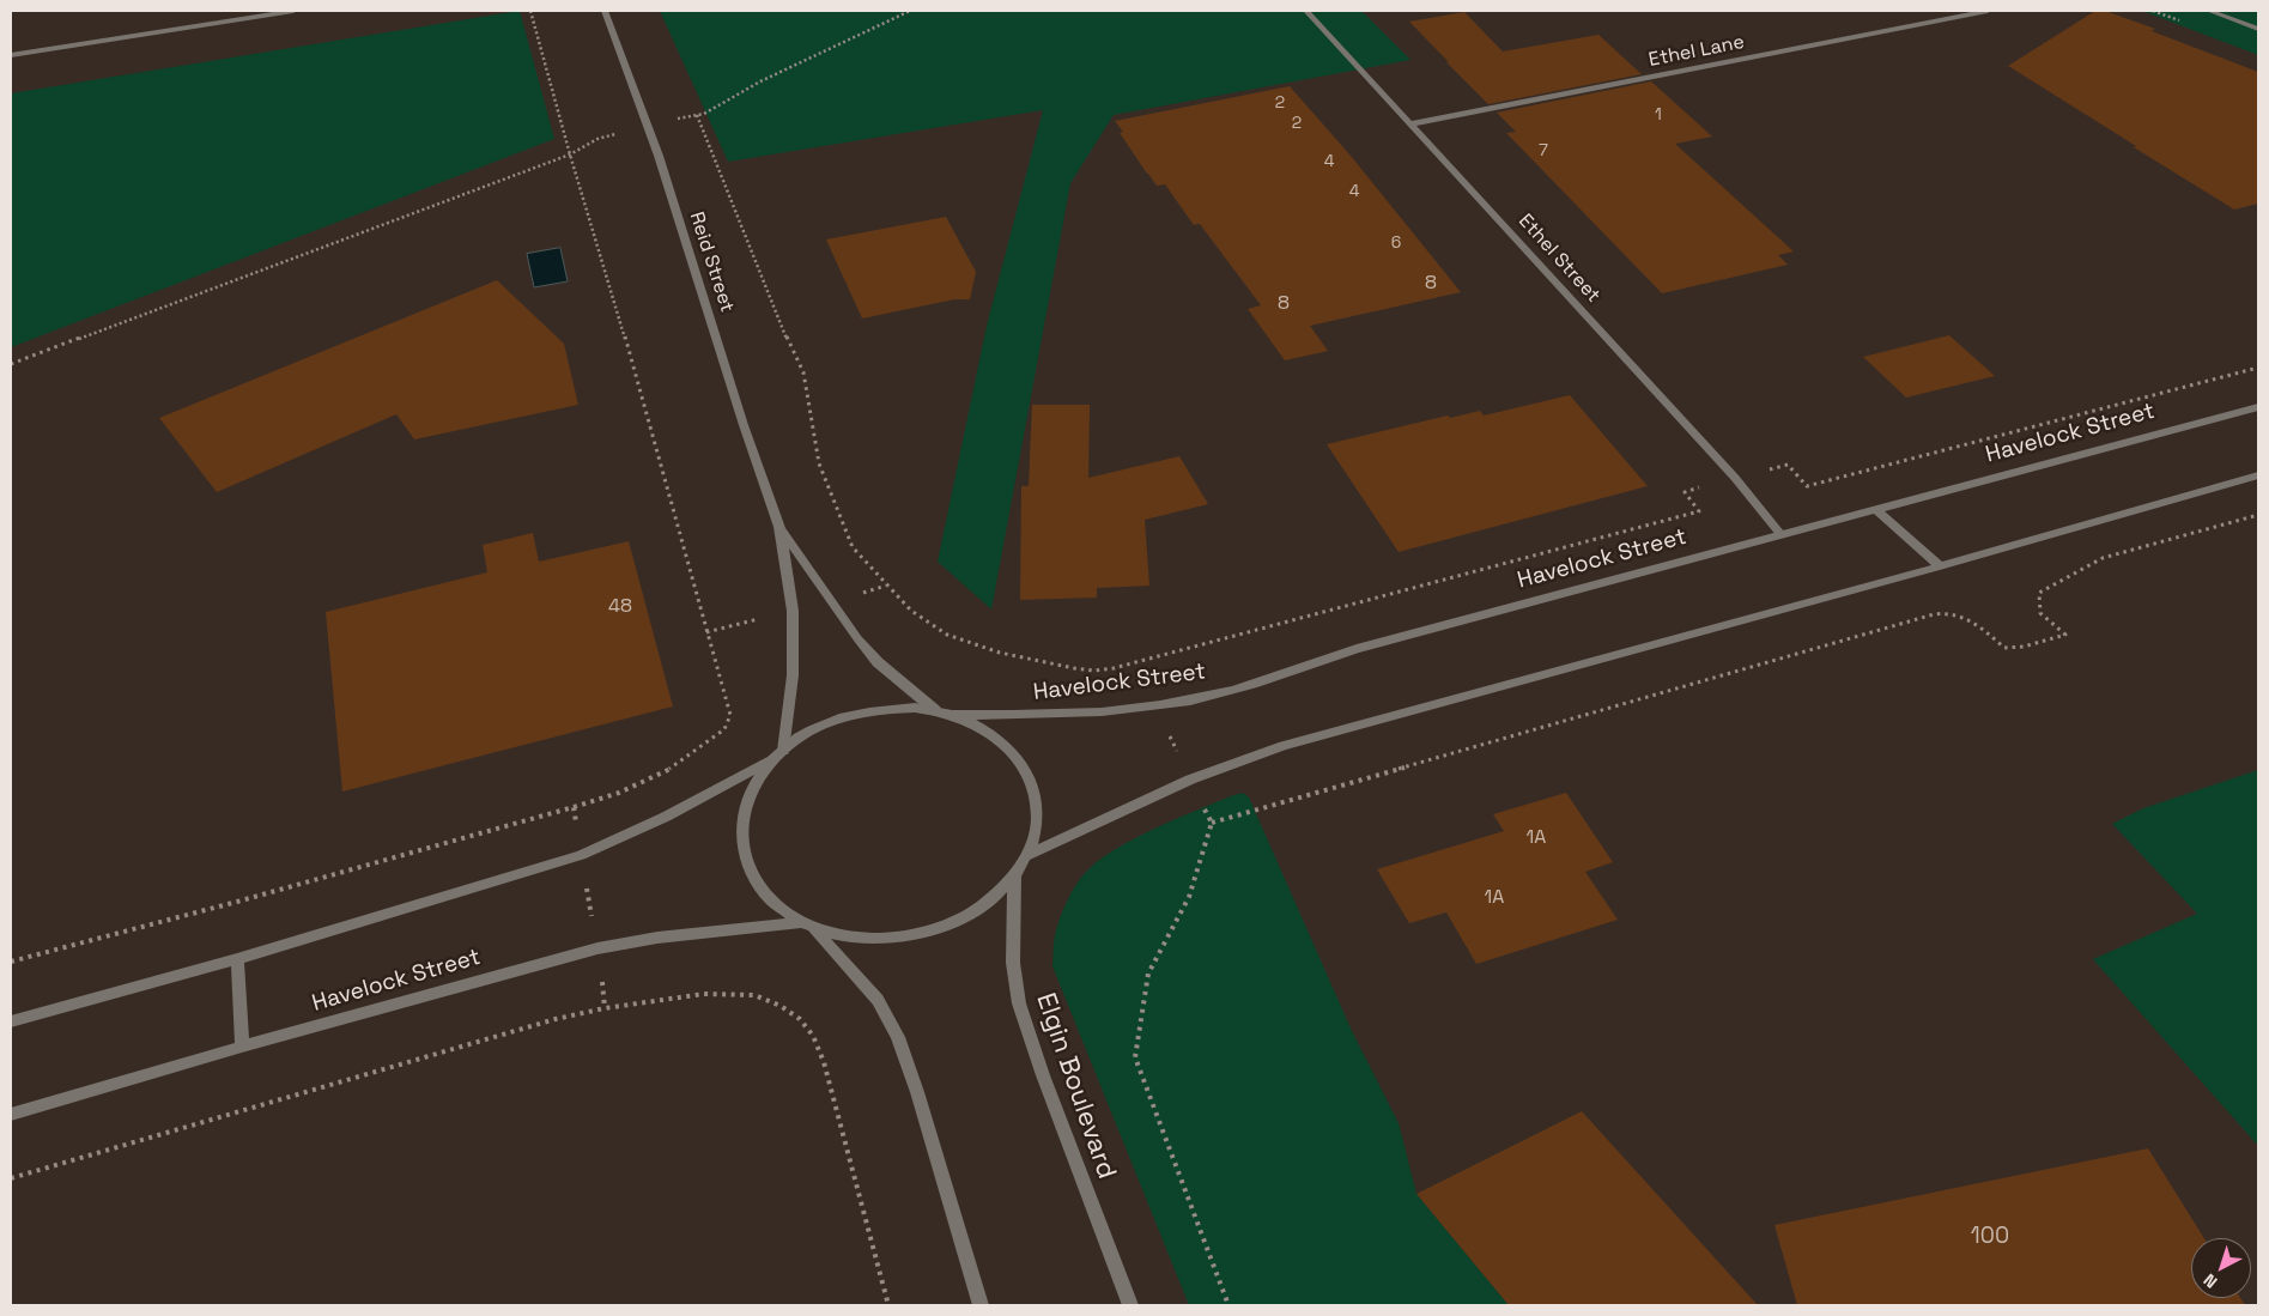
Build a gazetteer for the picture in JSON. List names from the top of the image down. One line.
{"streets":{"street":["Ethel Lane","Ethel Street","Reid Street","Havelock Street","Elgin Boulevard"]},"crossings":[["Ethel Lane","Ethel Street"],["Ethel Street","Havelock Street"]],"house_numbers":["2","1","2","7","4","4","6","8","8","48","1A","1A","100"],"north":"bottom left"}
